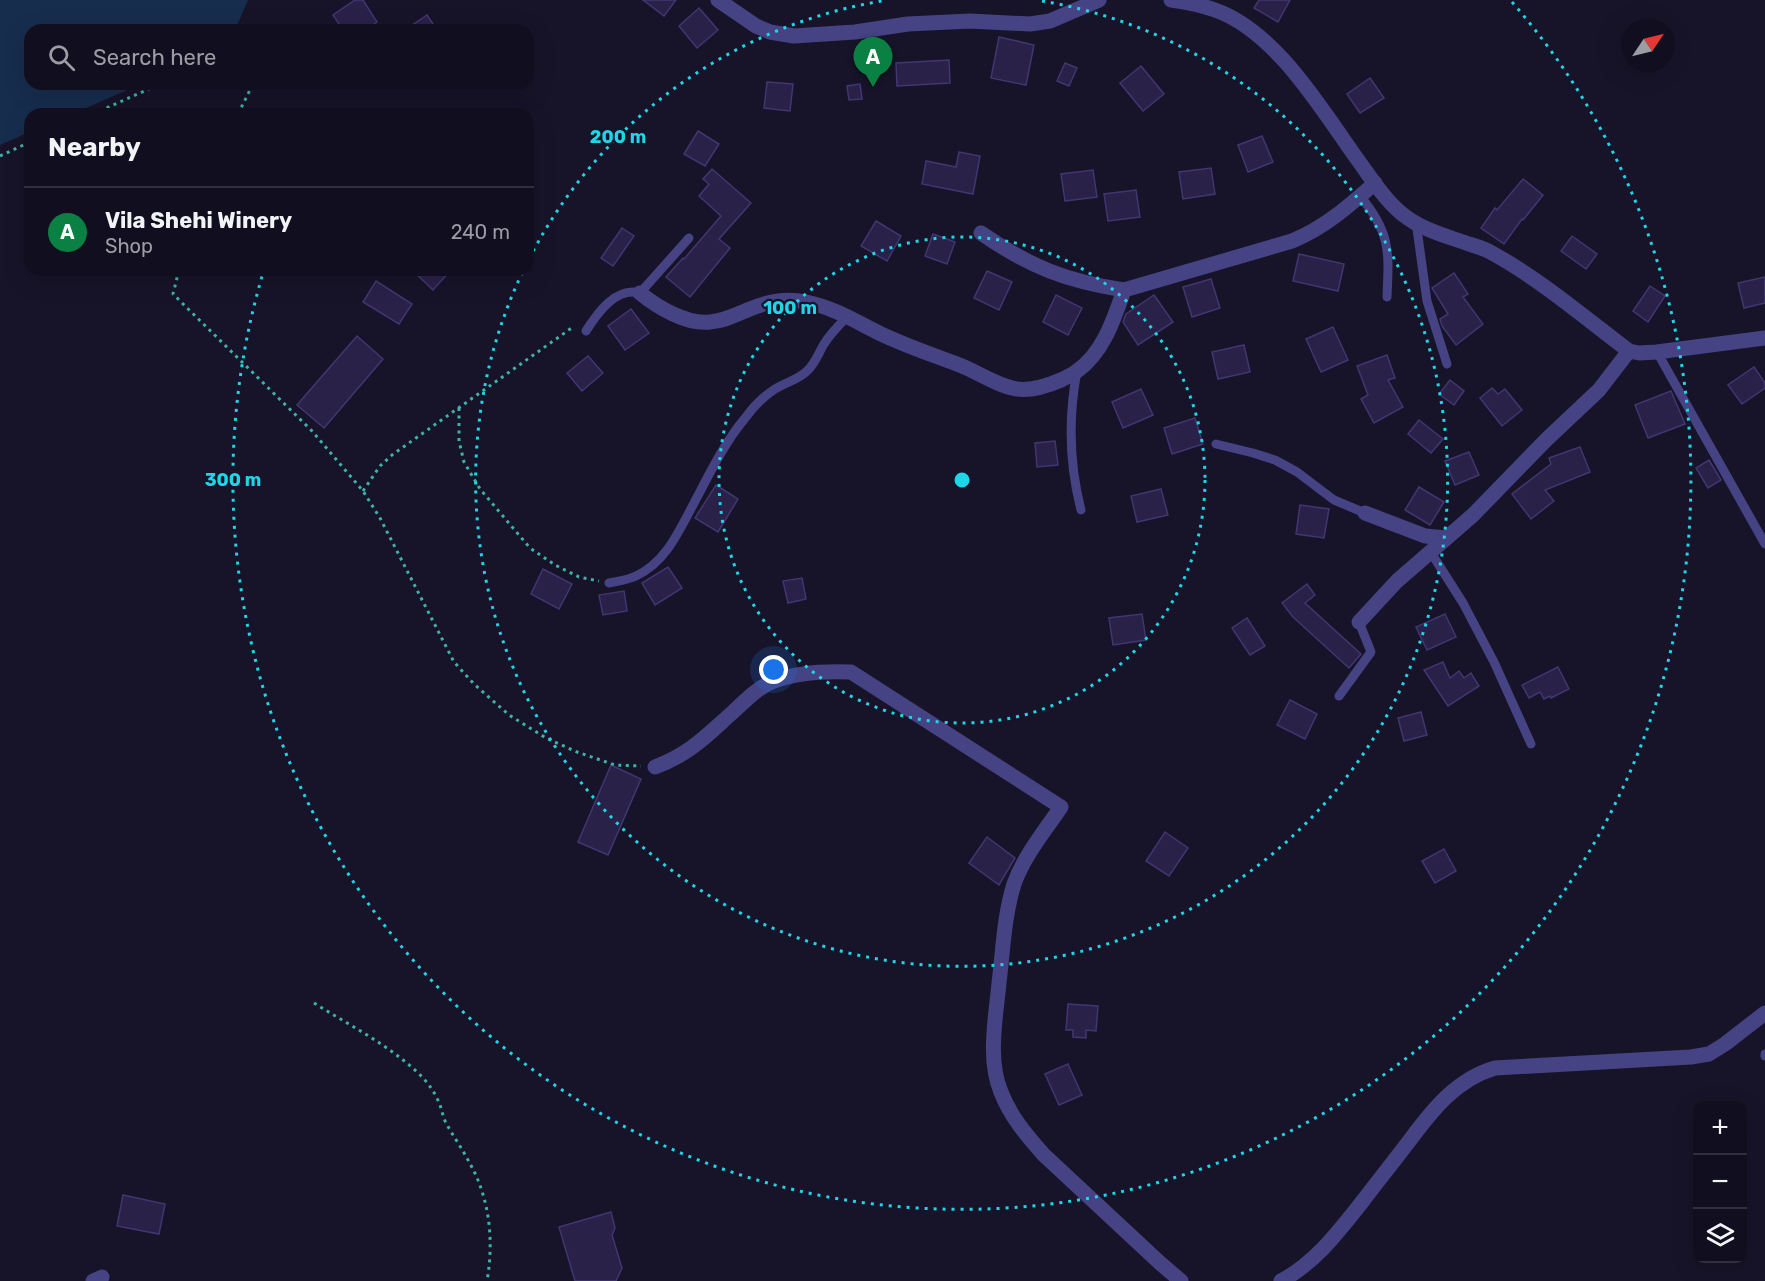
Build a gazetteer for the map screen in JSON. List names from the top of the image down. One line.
{"north":"top right","page":{"search":"Search here","pins":"A","heading":"Nearby","list":[{"mark":"A","name":"Vila Shehi Winery","note":"Shop","value":"240 m"}],"map_buttons":["+","−"]},"rings":["200 m","100 m","300 m"]}
